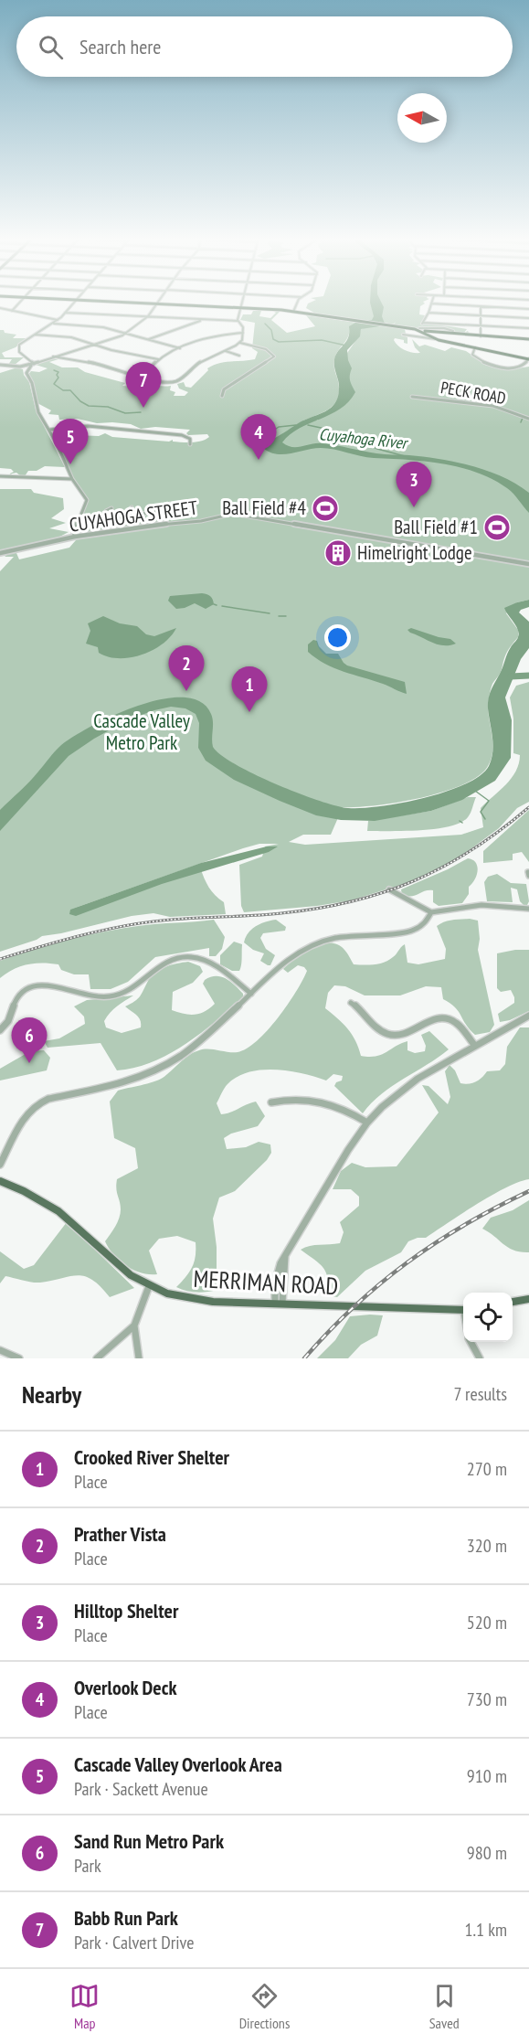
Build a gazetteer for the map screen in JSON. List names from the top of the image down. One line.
{"streets":{"main road":["MERRIMAN ROAD"],"street":["PECK ROAD","CUYAHOGA STREET"]},"water":["Cuyahoga River"],"parks":["Cascade Valley Metro Park"],"places":{"sports":["Ball Field #4","Ball Field #1"],"building":["Himelright Lodge"]},"north":"left","page":{"search":"Search here","pins":["7","4","5","3","2","1","6"],"heading":["Nearby","7 results"],"list":[{"mark":"1","name":"Crooked River Shelter","note":"Place","value":"270 m"},{"mark":"2","name":"Prather Vista","note":"Place","value":"320 m"},{"mark":"3","name":"Hilltop Shelter","note":"Place","value":"520 m"},{"mark":"4","name":"Overlook Deck","note":"Place","value":"730 m"},{"mark":"5","name":"Cascade Valley Overlook Area","note":"Park · Sackett Avenue","value":"910 m"},{"mark":"6","name":"Sand Run Metro Park","note":"Park","value":"980 m"},{"mark":"7","name":"Babb Run Park","note":"Park · Calvert Drive","value":"1.1 km"}],"nav":["Map","Directions","Saved"]}}
